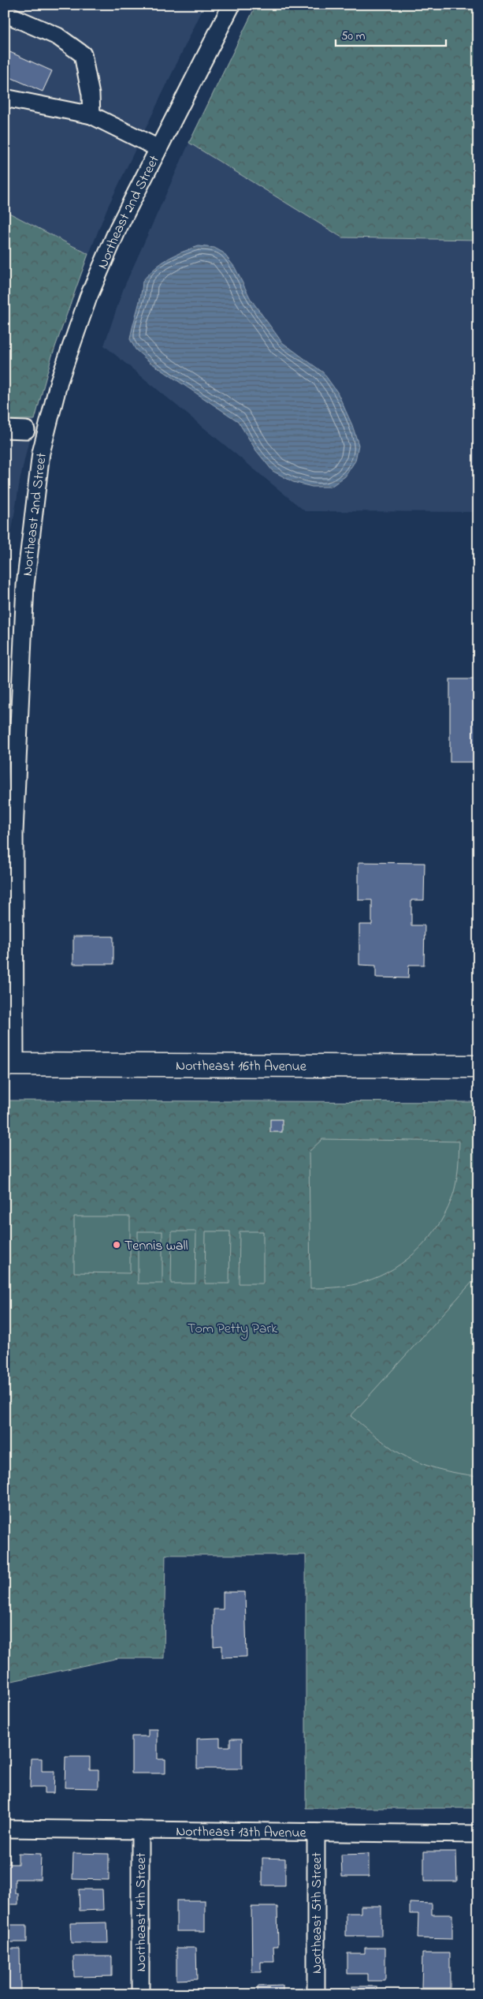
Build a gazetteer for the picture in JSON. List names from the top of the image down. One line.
{"streets":{"street":["Northeast 2nd Street","Northeast 16th Avenue","Northeast 13th Avenue","Northeast 4th Street","Northeast 5th Street"]},"crossings":[["Northeast 2nd Street","Northeast 16th Avenue"],["Northeast 13th Avenue","Northeast 4th Street"],["Northeast 13th Avenue","Northeast 5th Street"]],"parks":["Tom Petty Park"],"places":["Tennis wall"],"scale_bar":"50 m"}
